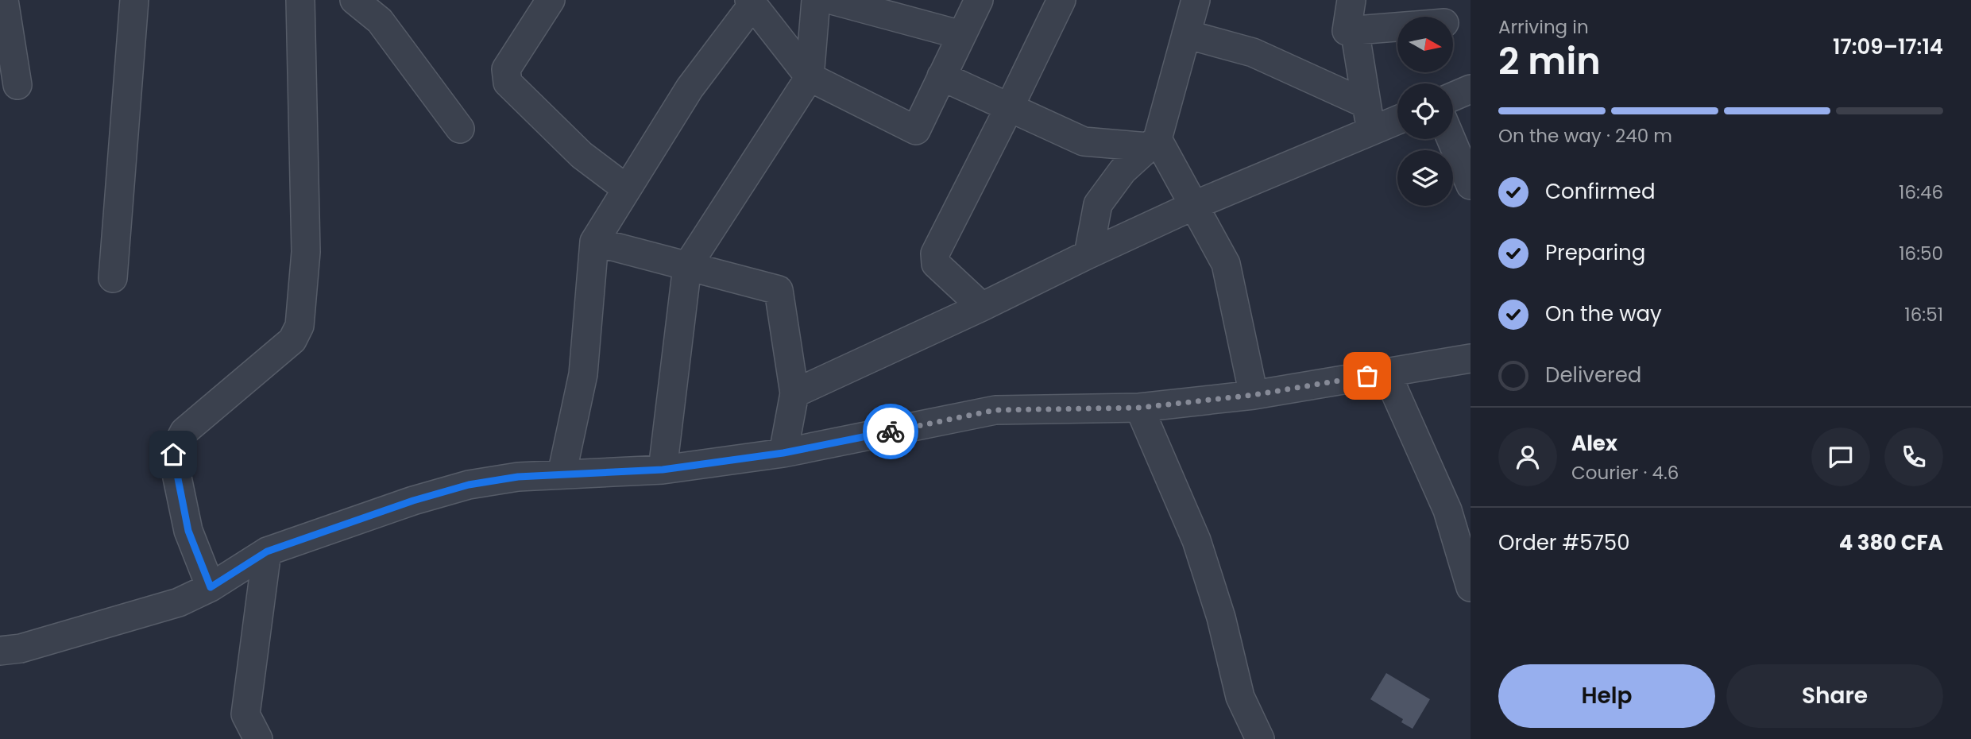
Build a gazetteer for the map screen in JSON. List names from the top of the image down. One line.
{"north":"right","page":{"heading":["2 min","Arriving in","17:09–17:14"],"panel":["Alex","Courier · 4.6","Order #5750","4 380 CFA"],"bar":"On the way · 240 m","list":[["Confirmed","16:46"],["Preparing","16:50"],["On the way","16:51"],"Delivered"],"buttons":["Help","Share"]}}
